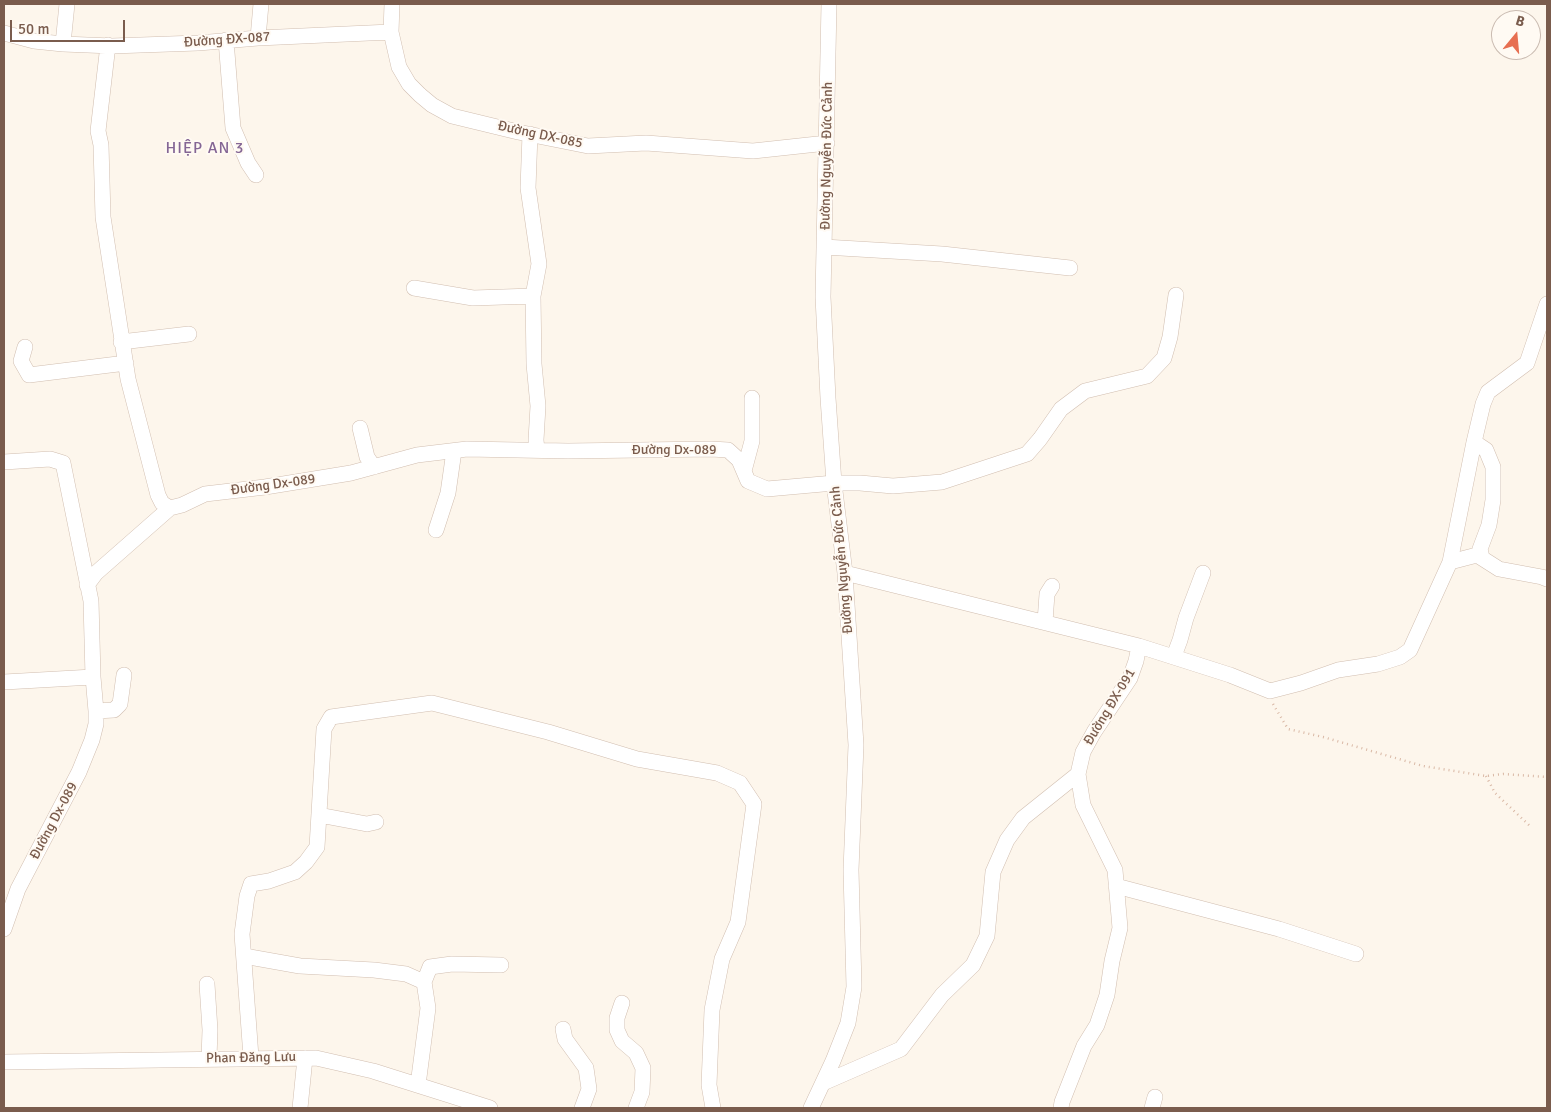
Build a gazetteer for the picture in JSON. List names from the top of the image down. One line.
{"streets":{"street":["Đường ĐX-087","Đường DX-085","Đường Nguyễn Đức Cảnh","Đường Dx-089","Đường ĐX-091","Phan Đăng Lưu"]},"crossings":[["Đường ĐX-087","Đường DX-085"],["Đường DX-085","Đường Nguyễn Đức Cảnh"],["Đường Nguyễn Đức Cảnh","Đường Dx-089"]],"districts":["HIỆP AN 3"],"scale_bar":"50 m","north":"top"}
